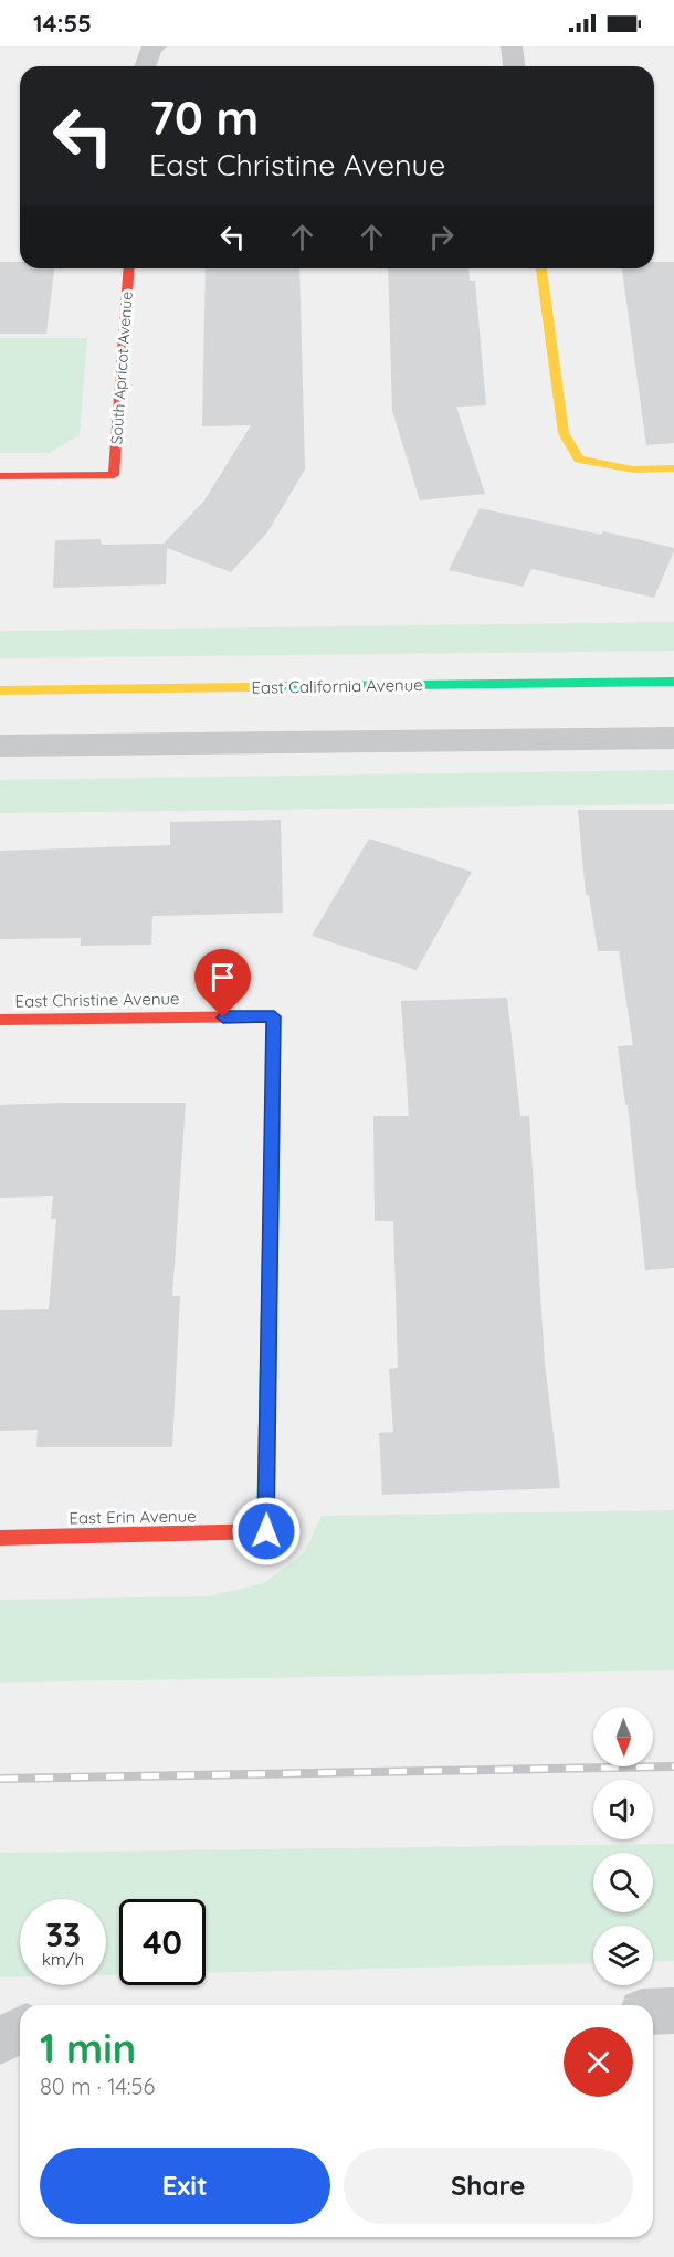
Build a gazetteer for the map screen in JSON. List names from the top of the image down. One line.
{"streets":{"street":["South Apricot Avenue","East California Avenue","East Christine Avenue","East Erin Avenue"]},"crossings":[["East Christine Avenue","East Erin Avenue"]],"north":"bottom","page":{"status":"14:55","turn":["70 m","East Christine Avenue"],"speed":"33 km/h","limit":"40","heading":["1 min","80 m · 14:56"],"buttons":["Exit","Share"]}}
